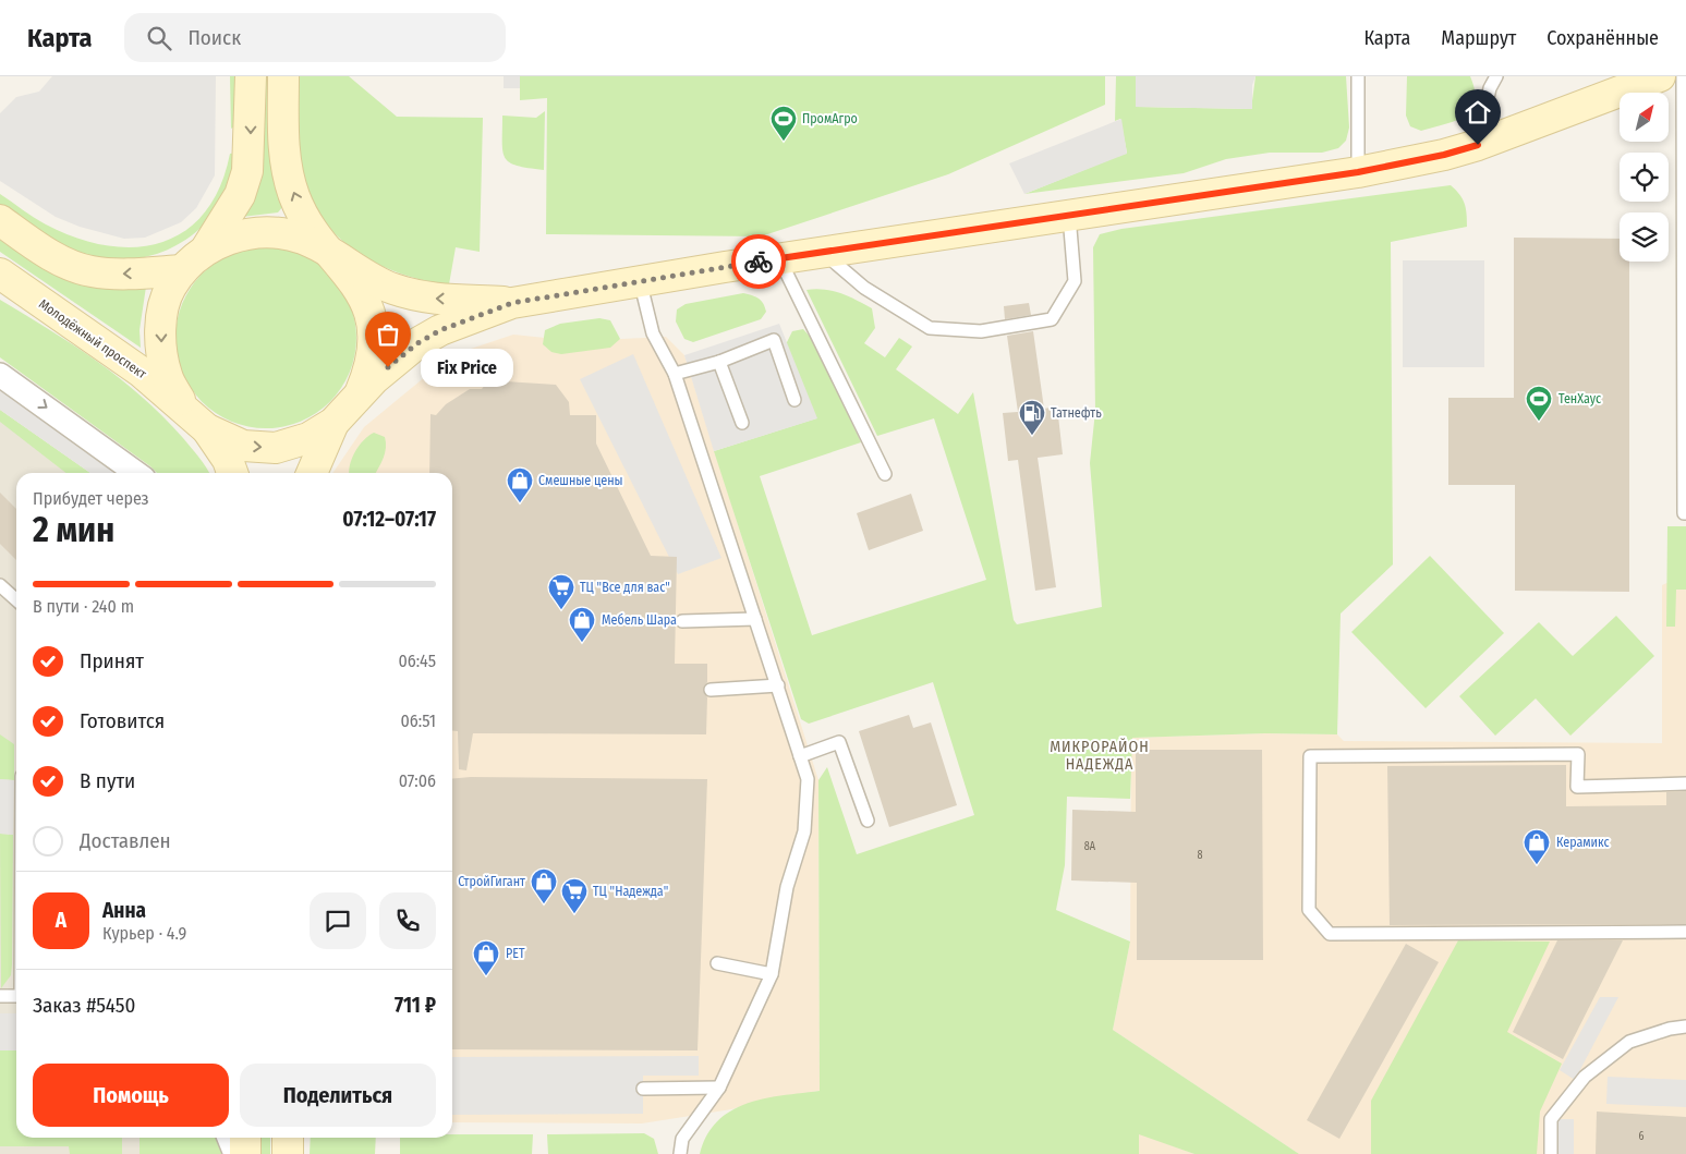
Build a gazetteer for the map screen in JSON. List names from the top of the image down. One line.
{"streets":{"main road":["Молодёжный проспект"]},"districts":["МИКРОРАЙОН НАДЕЖДА"],"places":{"sports":["ПромАгро","ТенХаус"],"other":["Fix Price"],"fuel station":["Татнефть"],"shop":["Смешные цены","Мебель Шара","Керамикс","СтройГигант","РЕТ"],"supermarket":["ТЦ \"Все для вас\"","ТЦ \"Надежда\""]},"house_numbers":["8А","8","6"],"north":"top right","page":{"header":"Карта","search":"Поиск","nav":["Карта","Маршрут","Сохранённые"],"bubble":"Fix Price","heading":["2 мин","Прибудет через","07:12–07:17"],"panel":["Анна","Курьер · 4.9","Заказ #5450","711 ₽"],"bar":"В пути · 240 m","list":[["Принят","06:45"],["Готовится","06:51"],["В пути","07:06"],"Доставлен"],"round":"А","buttons":["Помощь","Поделиться"]}}
